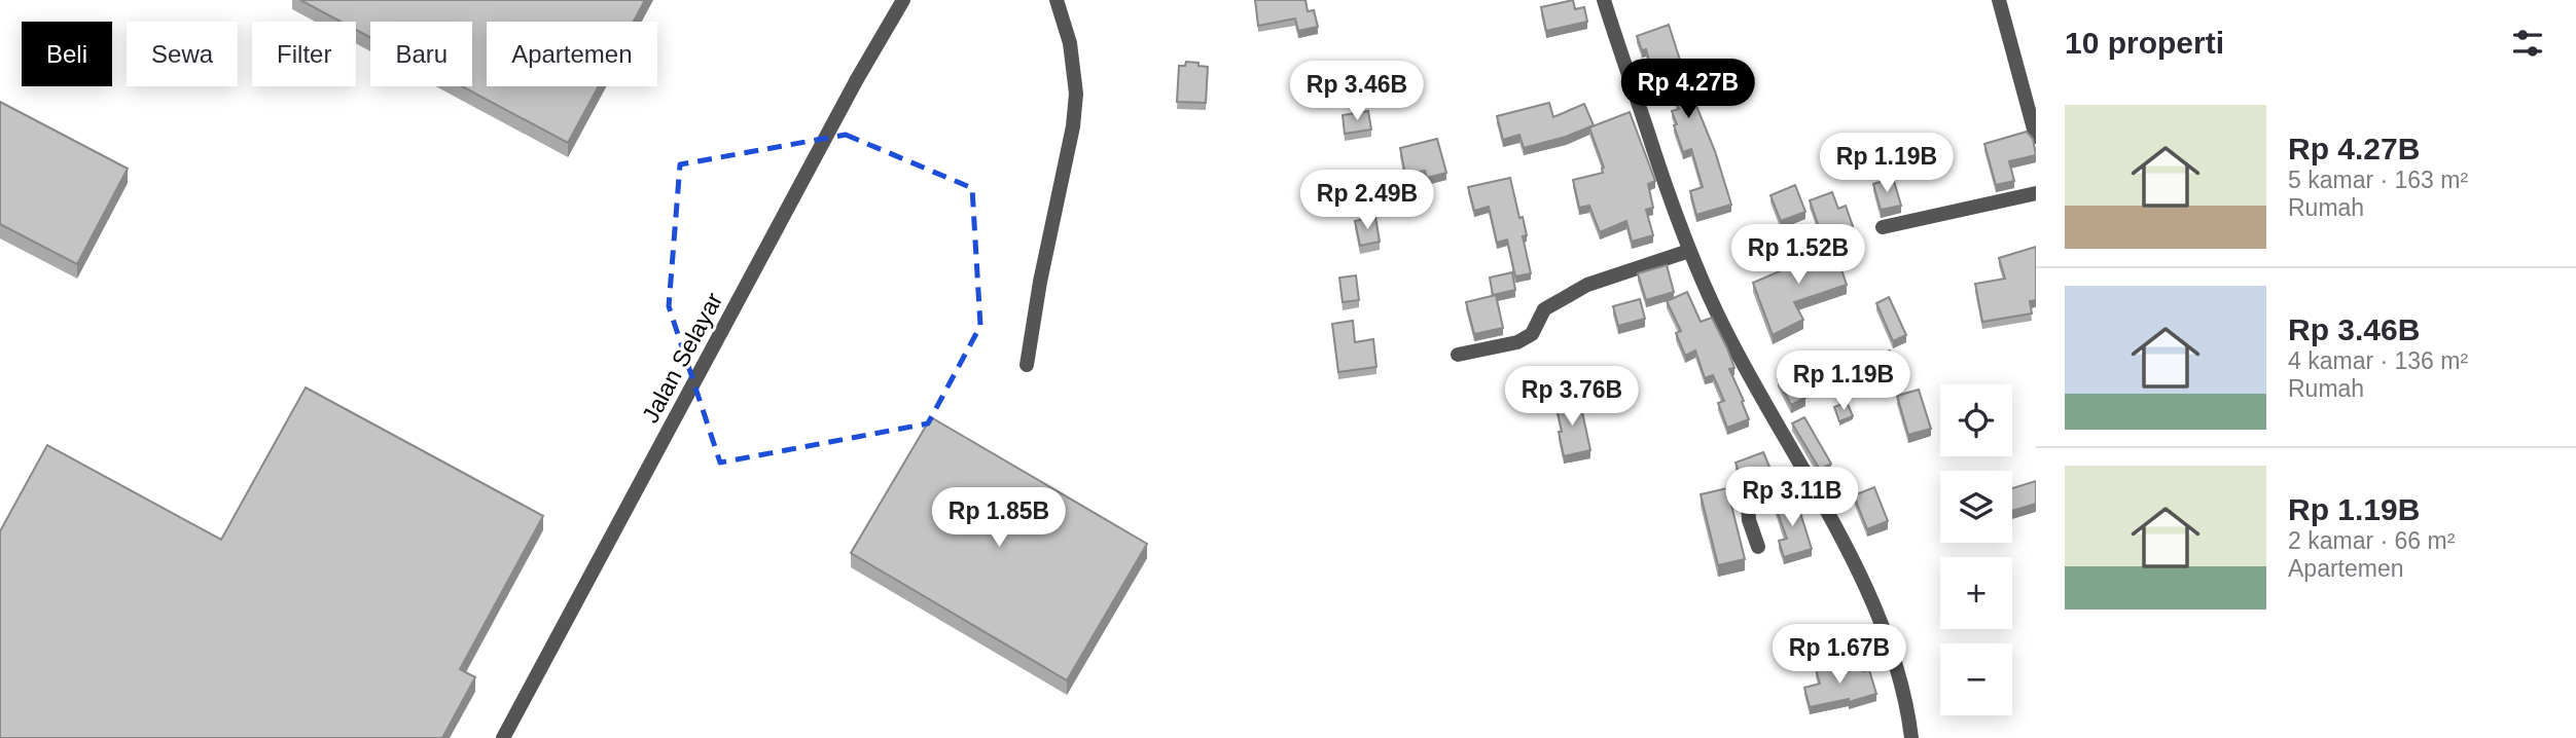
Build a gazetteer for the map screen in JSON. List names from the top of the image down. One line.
{"streets":{"street":["Jalan Selayar"]},"page":{"heading":"10 properti","chip":["Beli","Sewa","Filter","Baru","Apartemen"],"price":["Rp 4.27B","Rp 3.46B","Rp 1.19B","Rp 2.49B","Rp 1.52B","Rp 1.19B","Rp 3.76B","Rp 3.11B","Rp 1.85B","Rp 1.67B"],"list":[{"name":"Rp 4.27B","note":"5 kamar · 163 m² · Rumah"},{"name":"Rp 3.46B","note":"4 kamar · 136 m² · Rumah"},{"name":"Rp 1.19B","note":"2 kamar · 66 m² · Apartemen"}],"map_buttons":["+","−"]}}
